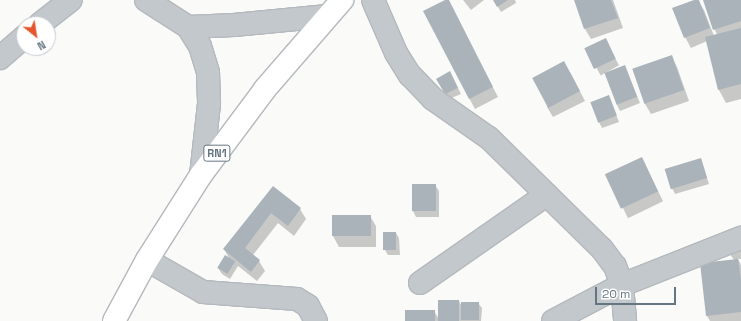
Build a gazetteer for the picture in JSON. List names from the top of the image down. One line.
{"streets":{"highway":["RN1"]},"scale_bar":"20 m","north":"bottom right"}
